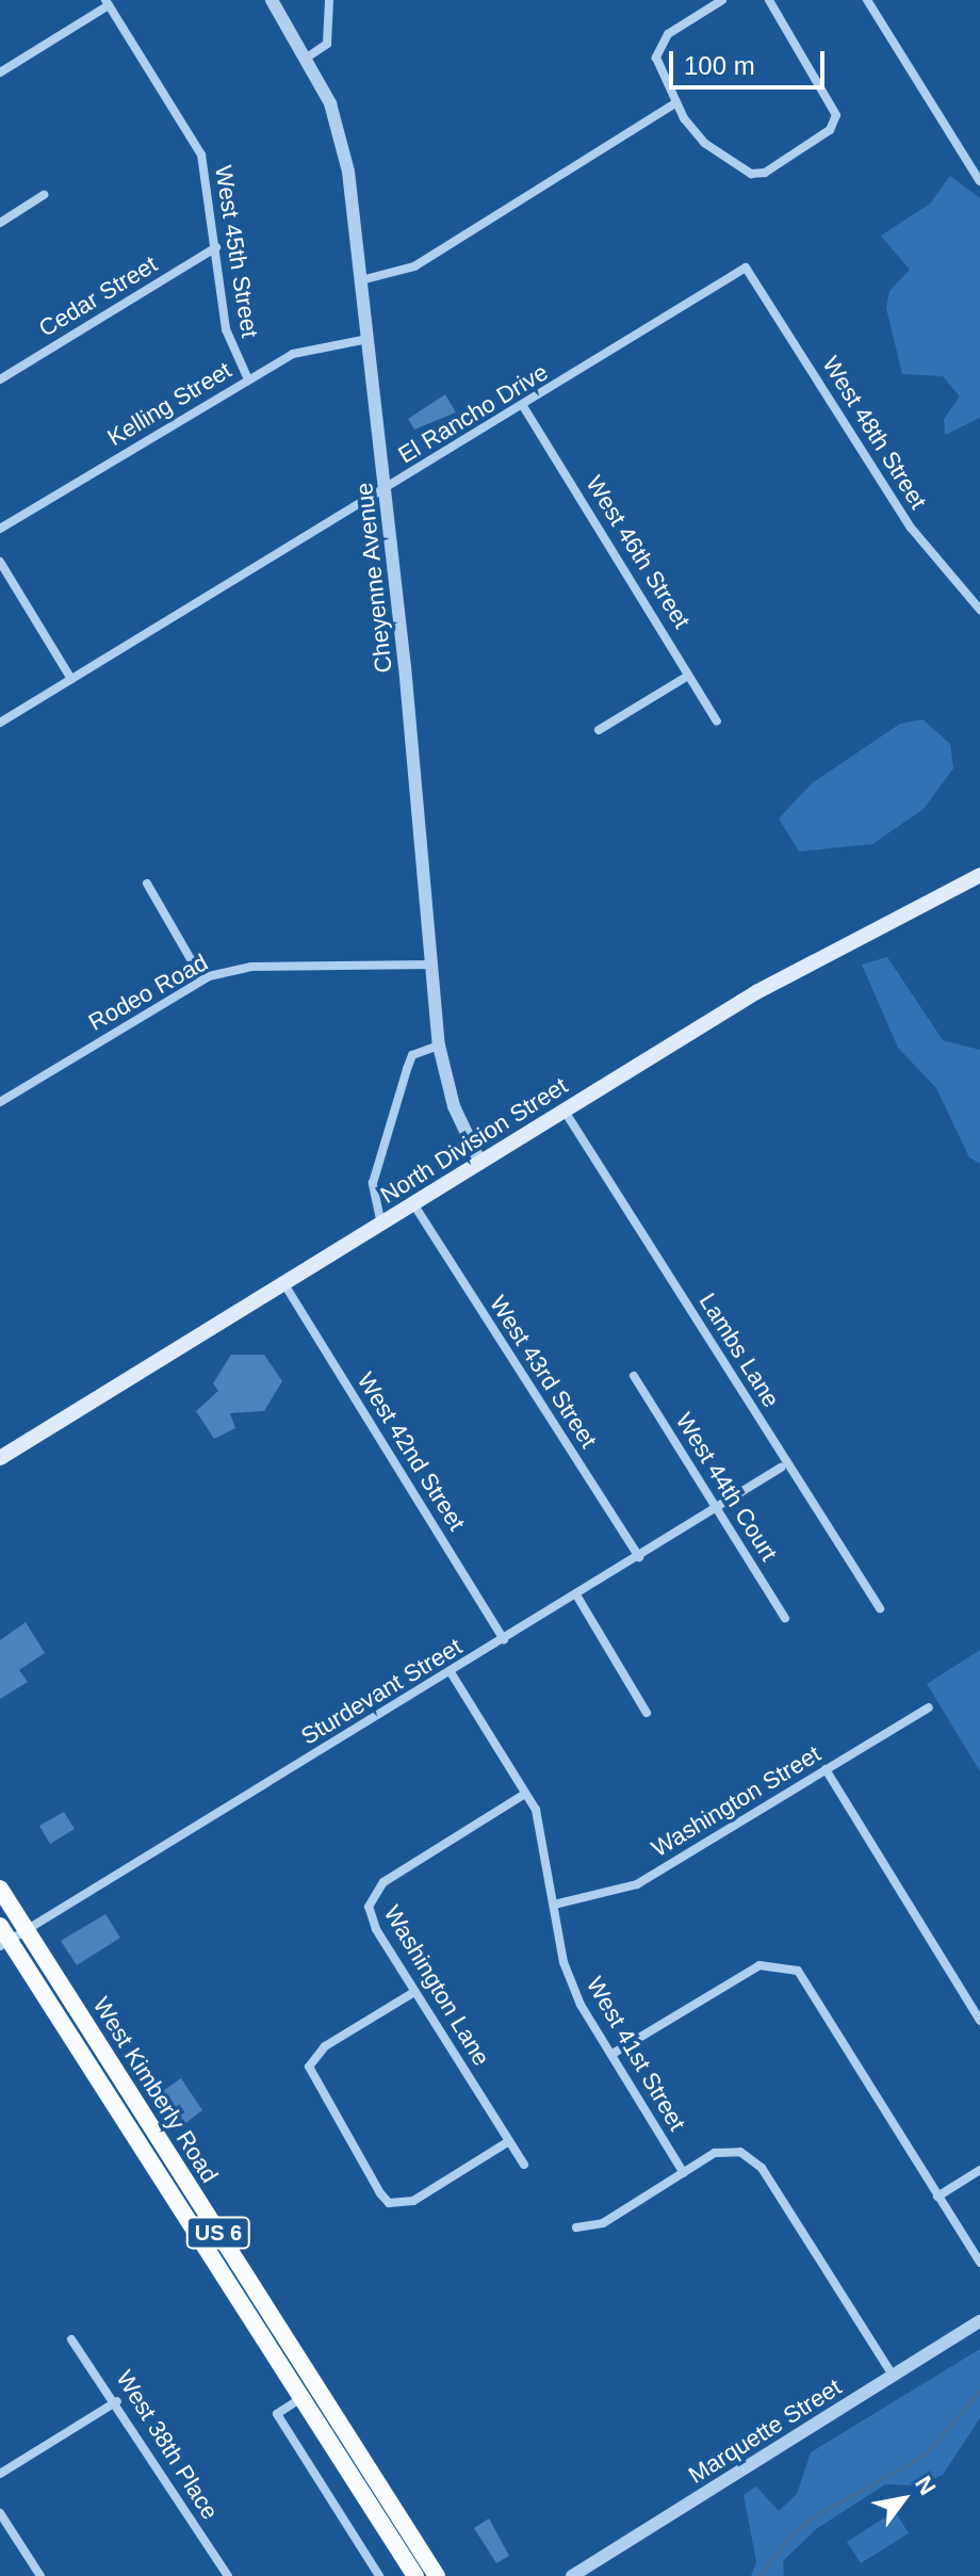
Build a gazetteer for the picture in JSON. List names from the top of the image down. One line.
{"streets":{"main road":["North Division Street","West Kimberly Road","US 6"],"street":["West 45th Street","Cedar Street","Kelling Street","El Rancho Drive","West 48th Street","West 46th Street","Cheyenne Avenue","Rodeo Road","Lambs Lane","West 43rd Street","West 42nd Street","West 44th Court","Sturdevant Street","Washington Street","Washington Lane","West 41st Street","Marquette Street","West 38th Place"]},"crossings":[["West 45th Street","Cedar Street"],["West 45th Street","Kelling Street"],["Kelling Street","Cheyenne Avenue"],["El Rancho Drive","West 48th Street"],["El Rancho Drive","West 46th Street"],["El Rancho Drive","Cheyenne Avenue"],["Cheyenne Avenue","Rodeo Road"],["Cheyenne Avenue","North Division Street"],["North Division Street","Lambs Lane"],["North Division Street","West 43rd Street"],["North Division Street","West 42nd Street"],["West 43rd Street","Sturdevant Street"],["West 42nd Street","Sturdevant Street"],["West 44th Court","Sturdevant Street"],["Sturdevant Street","West 41st Street"],["Sturdevant Street","West Kimberly Road"],["Washington Street","West 41st Street"],["Washington Lane","West 41st Street"]],"scale_bar":"100 m","north":"top right"}
